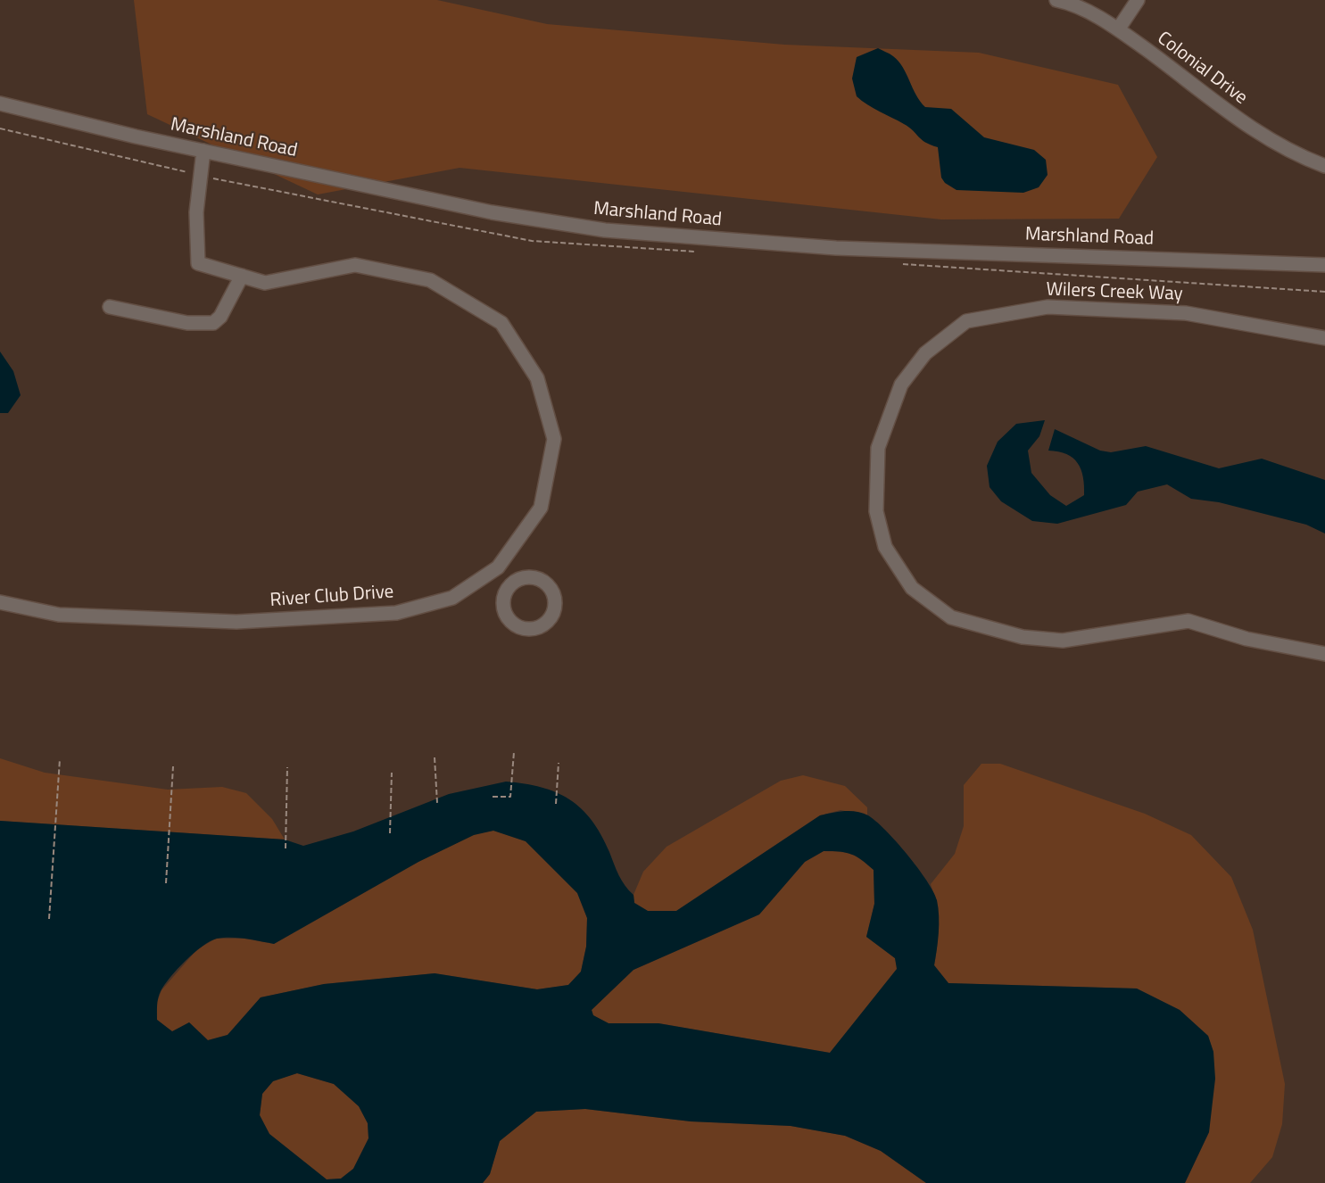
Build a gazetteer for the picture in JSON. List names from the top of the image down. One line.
{"streets":{"street":["Colonial Drive","Marshland Road","Wilers Creek Way","River Club Drive"]},"crossings":[["Marshland Road","River Club Drive"]]}
